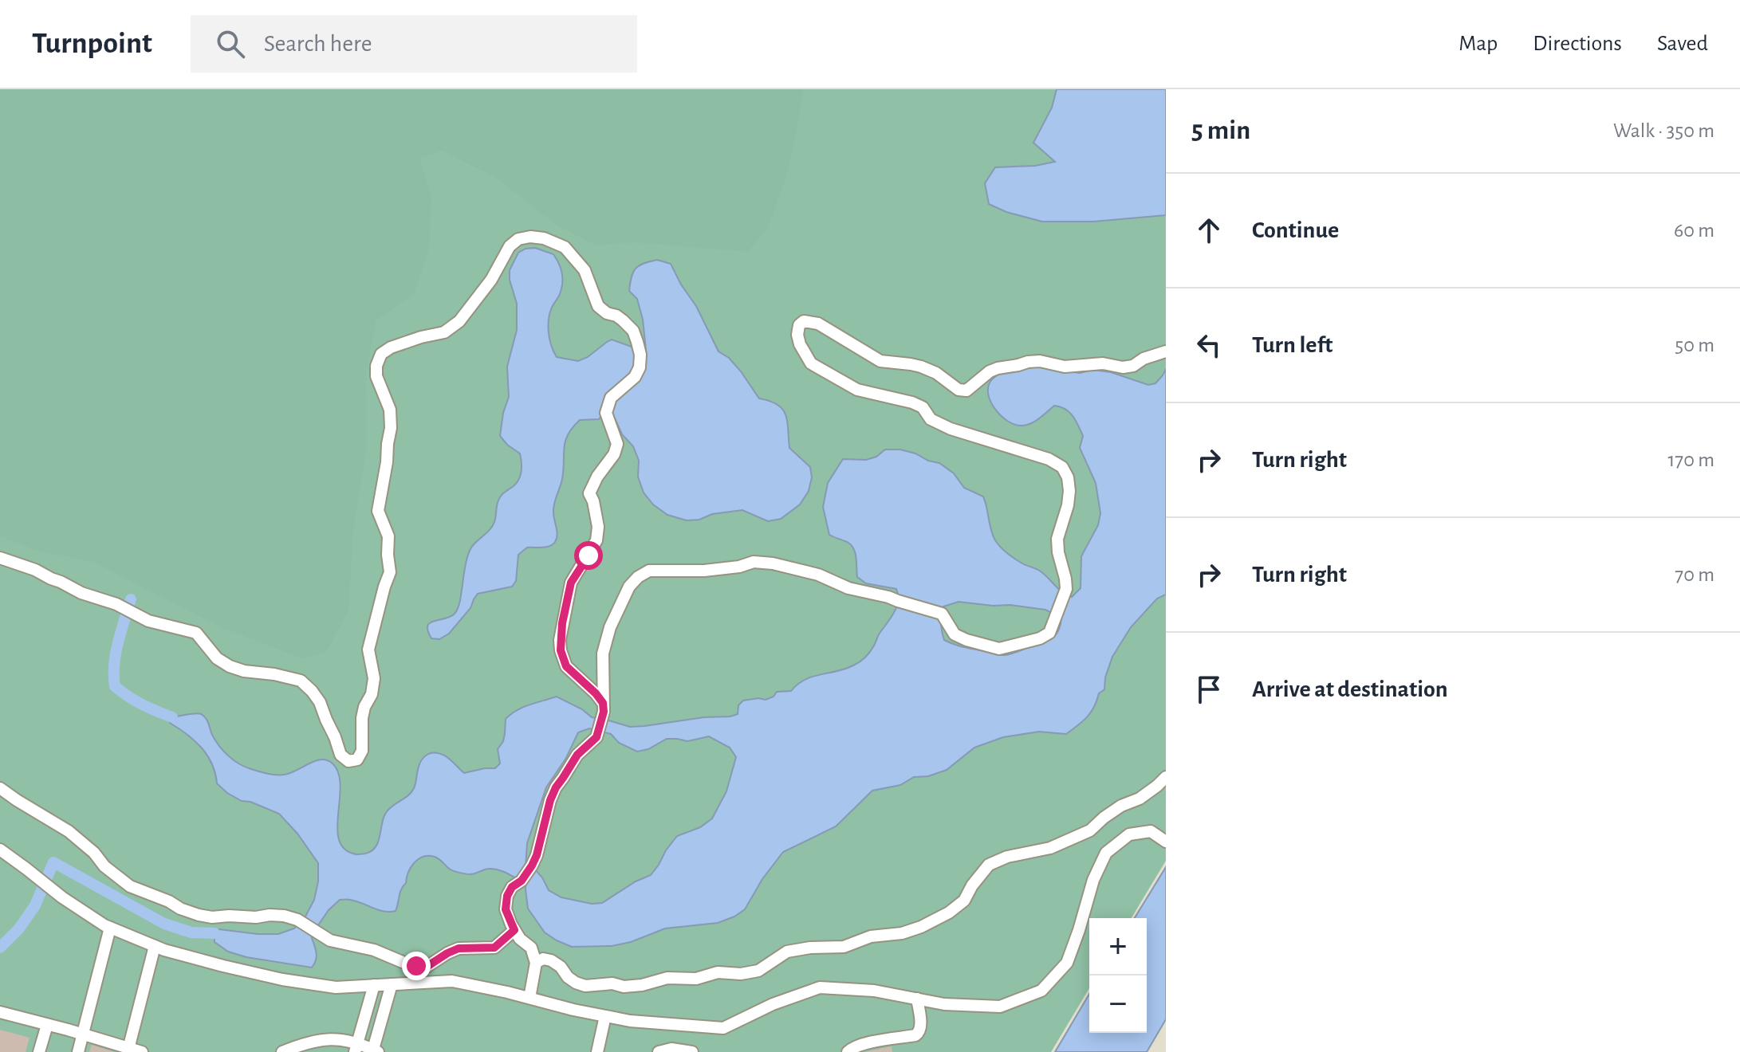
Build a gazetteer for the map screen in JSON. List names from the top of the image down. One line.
{"page":{"header":"Turnpoint","search":"Search here","nav":["Map","Directions","Saved"],"heading":["5 min","Walk · 350 m"],"list":[["Continue","60 m"],["Turn left","50 m"],["Turn right","170 m"],["Turn right","70 m"],"Arrive at destination"],"map_buttons":["+","−"]}}
